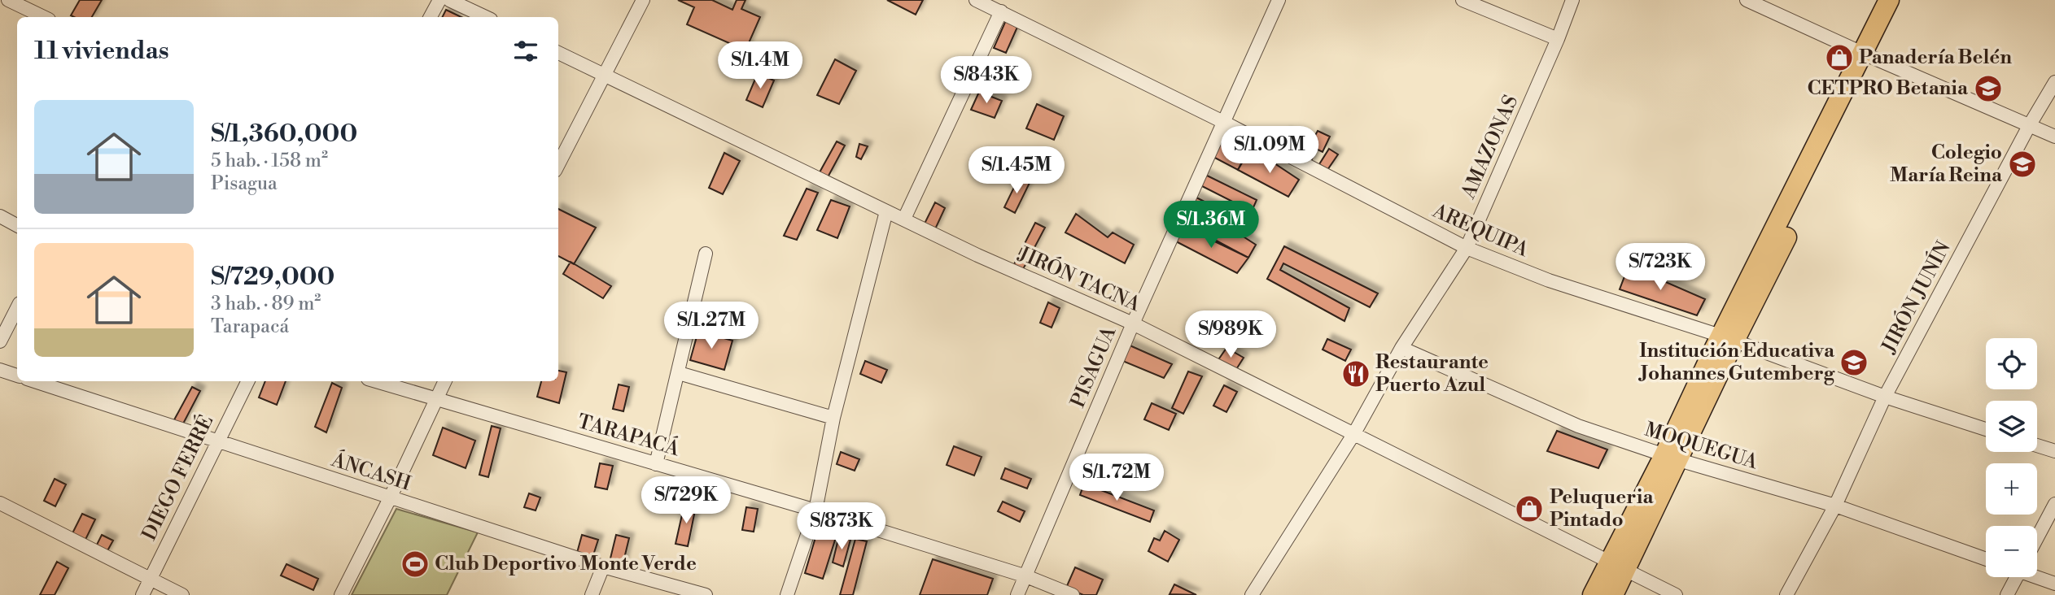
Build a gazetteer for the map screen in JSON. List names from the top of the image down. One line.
{"streets":{"street":["AMAZONAS","AREQUIPA","JIRÓN TACNA","JIRÓN JUNÍN","PISAGUA","TARAPACÁ","MOQUEGUA","ÁNCASH","DIEGO FERRÉ"]},"crossings":[["AMAZONAS","AREQUIPA"],["AMAZONAS","JIRÓN TACNA"],["AMAZONAS","MOQUEGUA"],["AREQUIPA","JIRÓN JUNÍN"],["AREQUIPA","PISAGUA"],["JIRÓN TACNA","PISAGUA"],["JIRÓN JUNÍN","MOQUEGUA"],["PISAGUA","TARAPACÁ"],["ÁNCASH","DIEGO FERRÉ"]],"places":{"shop":["Panadería Belén","Peluqueria Pintado"],"school or university":["CETPRO Betania","Colegio María Reina","Institución Educativa Johannes Gutemberg"],"restaurant":["Restaurante Puerto Azul"],"sports":["Club Deportivo Monte Verde"]},"page":{"heading":"11 viviendas","price":["S/1.4M","S/843K","S/1.09M","S/1.45M","S/1.36M","S/723K","S/1.27M","S/989K","S/1.72M","S/729K","S/873K"],"list":[{"name":"S/1,360,000","note":"5 hab. · 158 m² · Pisagua"},{"name":"S/729,000","note":"3 hab. · 89 m² · Tarapacá"}],"map_buttons":["+","−"]}}
